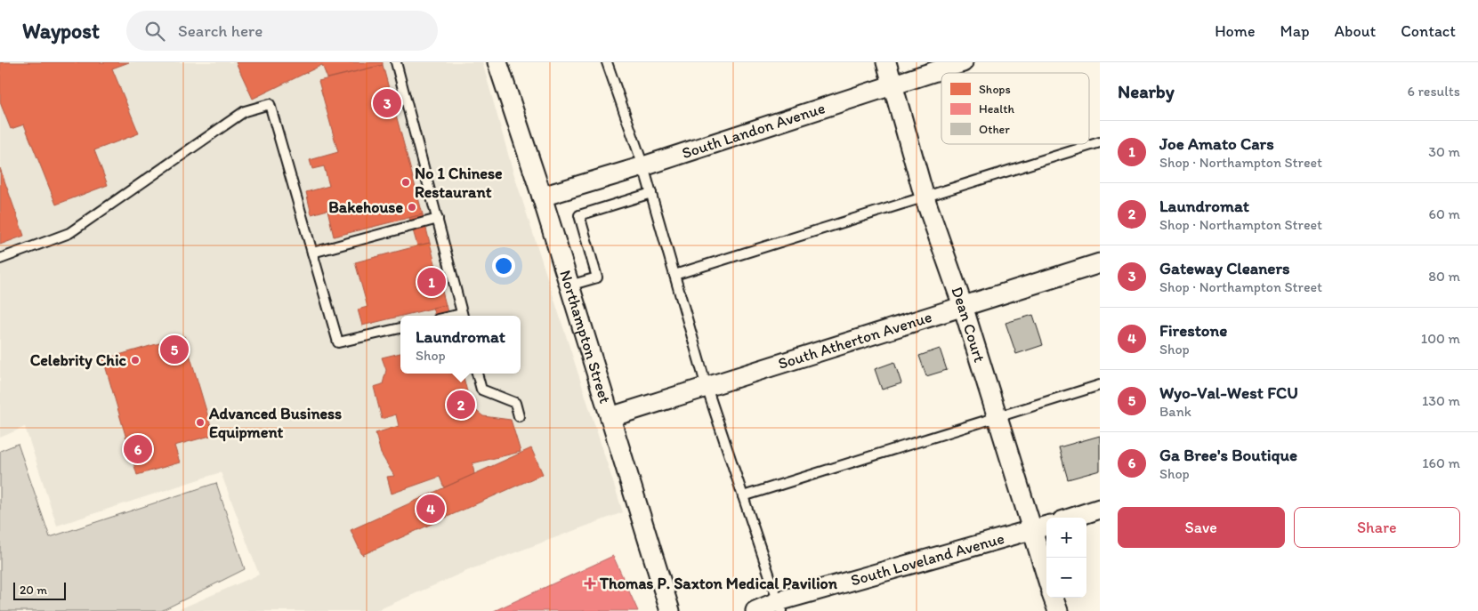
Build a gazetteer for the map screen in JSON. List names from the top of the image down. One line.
{"streets":{"street":["South Landon Avenue","Dean Court","Northampton Street","South Atherton Avenue","South Loveland Avenue"]},"crossings":[["South Landon Avenue","Dean Court"],["South Landon Avenue","Northampton Street"],["Dean Court","South Atherton Avenue"],["Dean Court","South Loveland Avenue"],["Northampton Street","South Atherton Avenue"]],"places":{"other":["No 1 Chinese Restaurant","Bakehouse","Celebrity Chic","Advanced Business Equipment"],"health":["Thomas P. Saxton Medical Pavilion"]},"legend":["Shops","Health","Other"],"scale_bar":"20 m","page":{"header":"Waypost","search":"Search here","nav":["Home","Map","About","Contact"],"heading":["Nearby","6 results"],"pins":["3","1","5","2","6","4"],"list":[{"mark":"1","name":"Joe Amato Cars","note":"Shop · Northampton Street","value":"30 m"},{"mark":"2","name":"Laundromat","note":"Shop · Northampton Street","value":"60 m"},{"mark":"3","name":"Gateway Cleaners","note":"Shop · Northampton Street","value":"80 m"},{"mark":"4","name":"Firestone","note":"Shop","value":"100 m"},{"mark":"5","name":"Wyo-Val-West FCU","note":"Bank","value":"130 m"},{"mark":"6","name":"Ga Bree's Boutique","note":"Shop","value":"160 m"}],"popup":["Laundromat","Shop"],"buttons":["Save","Share"],"map_buttons":["+","−"],"scale":"20 m"}}
